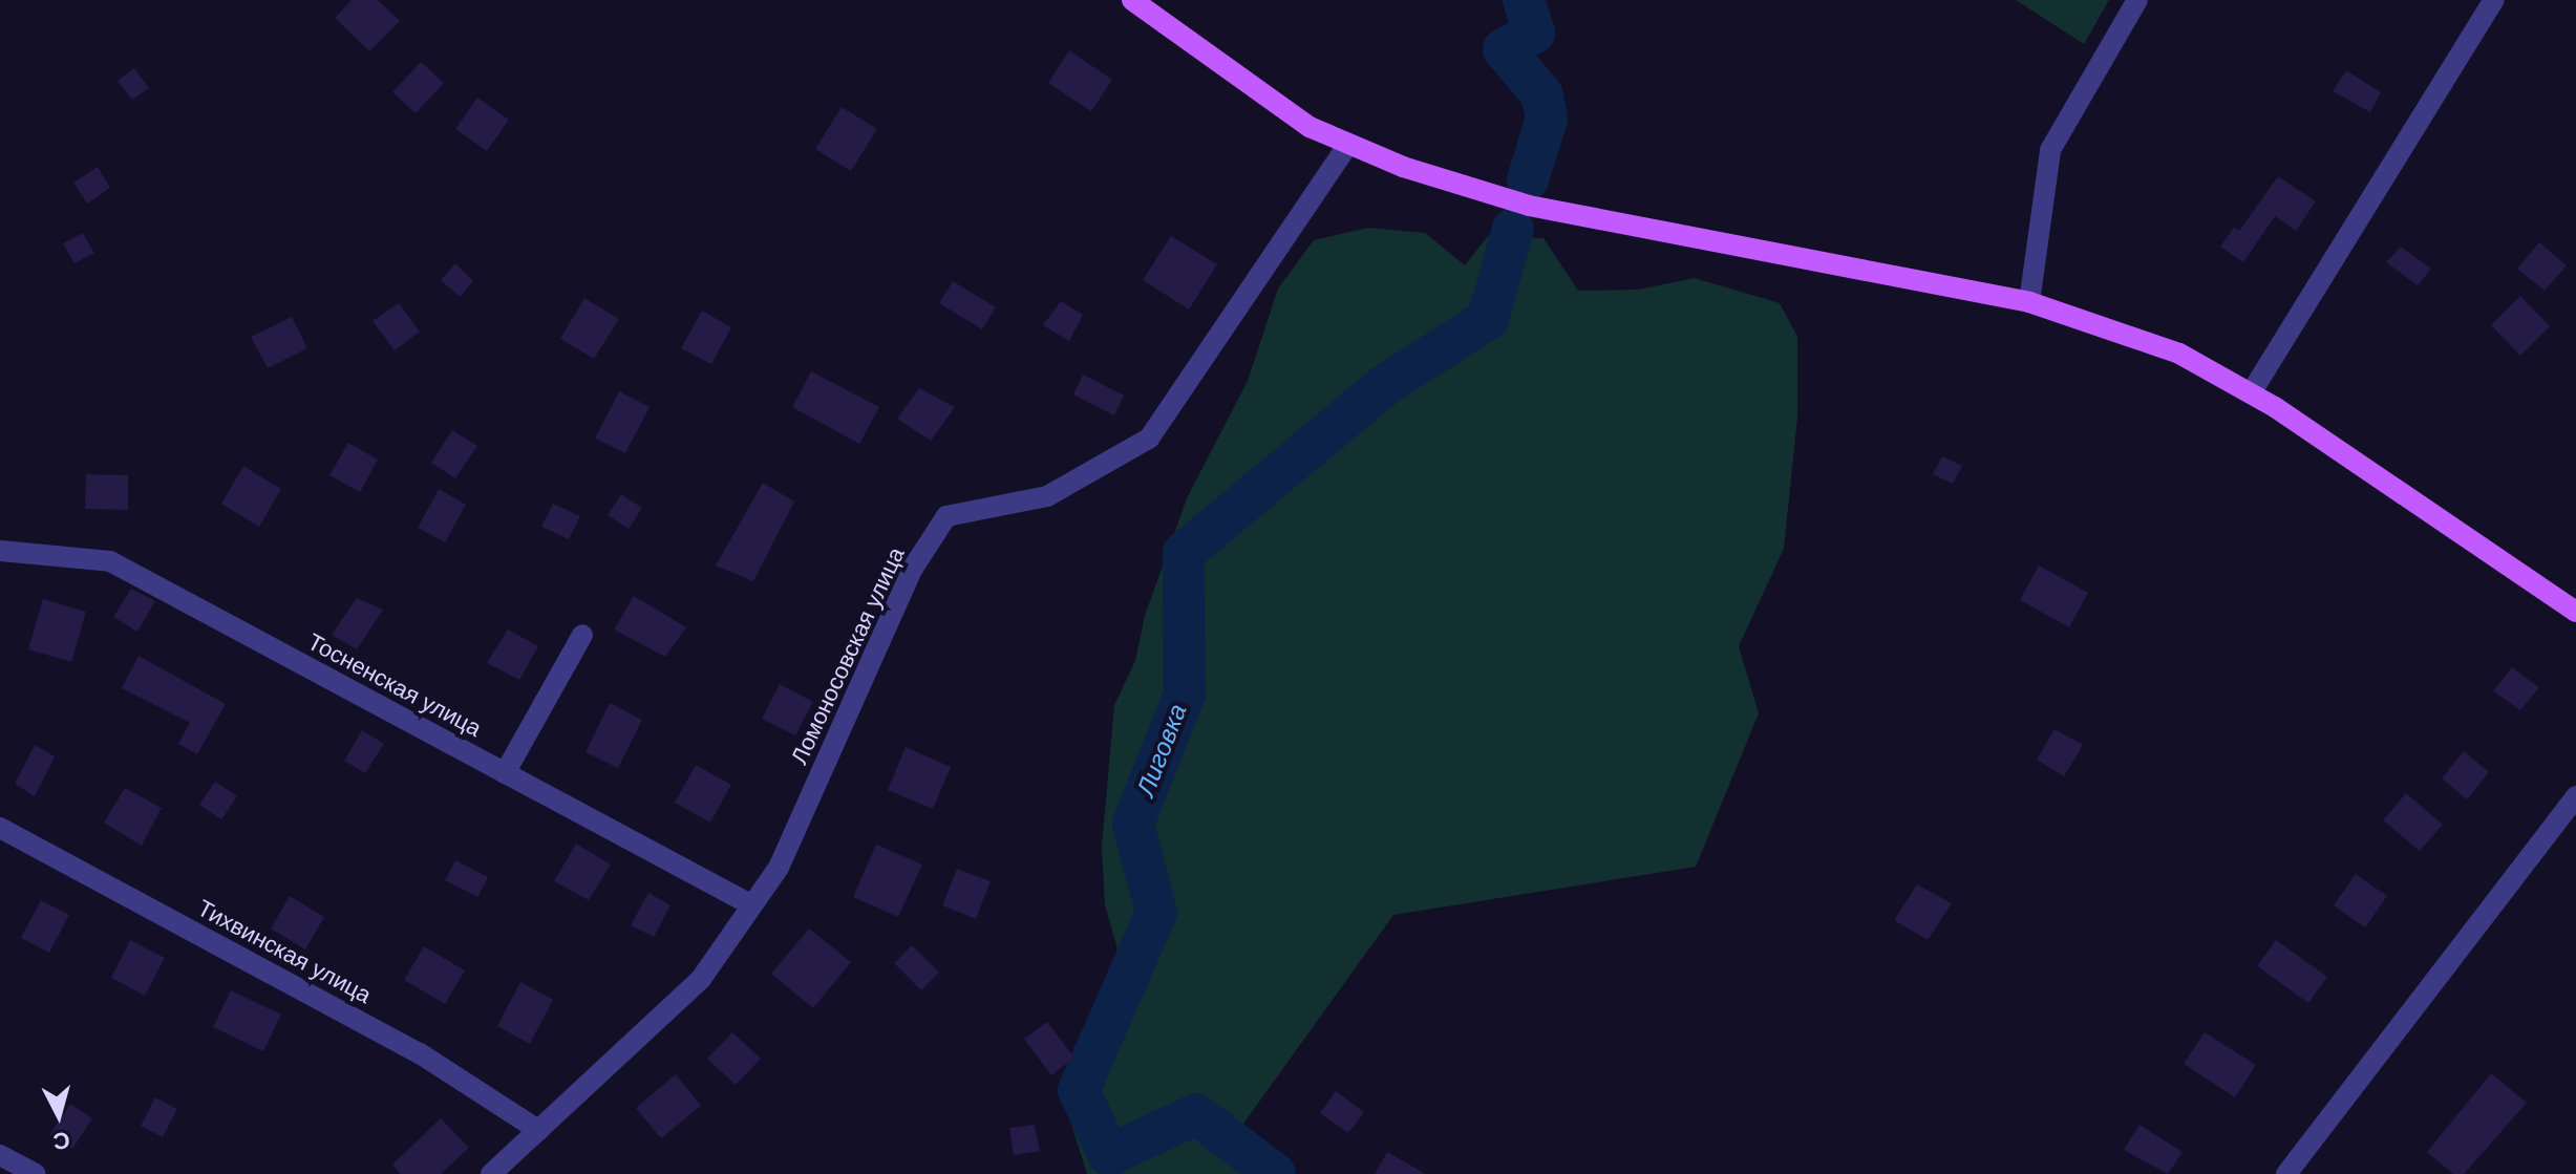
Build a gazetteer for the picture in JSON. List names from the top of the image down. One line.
{"streets":{"street":["Ломоносовская улица","Тосненская улица","Тихвинская улица"]},"crossings":[["Ломоносовская улица","Тосненская улица"],["Ломоносовская улица","Тихвинская улица"]],"water":["Лиговка"],"north":"bottom"}
